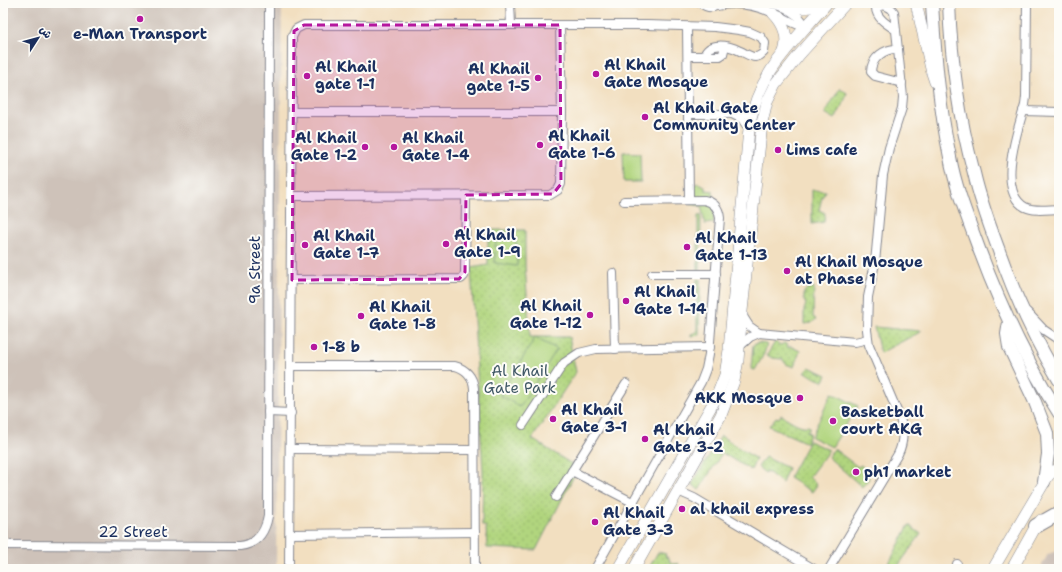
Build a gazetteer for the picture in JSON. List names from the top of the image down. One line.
{"streets":{"street":["9a Street","22 Street"]},"crossings":[["9a Street","22 Street"]],"parks":["Al Khail Gate Park"],"places":["e-Man Transport","Al Khail Gate Mosque","Al Khail gate 1-1","Al Khail gate 1-5","Al Khail Gate Community Center","Al Khail Gate 1-6","Al Khail Gate 1-2","Al Khail Gate 1-4","Lims cafe","Al Khail Gate 1-9","Al Khail Gate 1-7","Al Khail Gate 1-13","Al Khail Mosque at Phase 1","Al Khail Gate 1-14","Al Khail Gate 1-12","Al Khail Gate 1-8","1-8 b","AKK Mosque","Al Khail Gate 3-1","Basketball court AKG","Al Khail Gate 3-2","ph1 market","al khail express","Al Khail Gate 3-3"],"north":"top right"}
